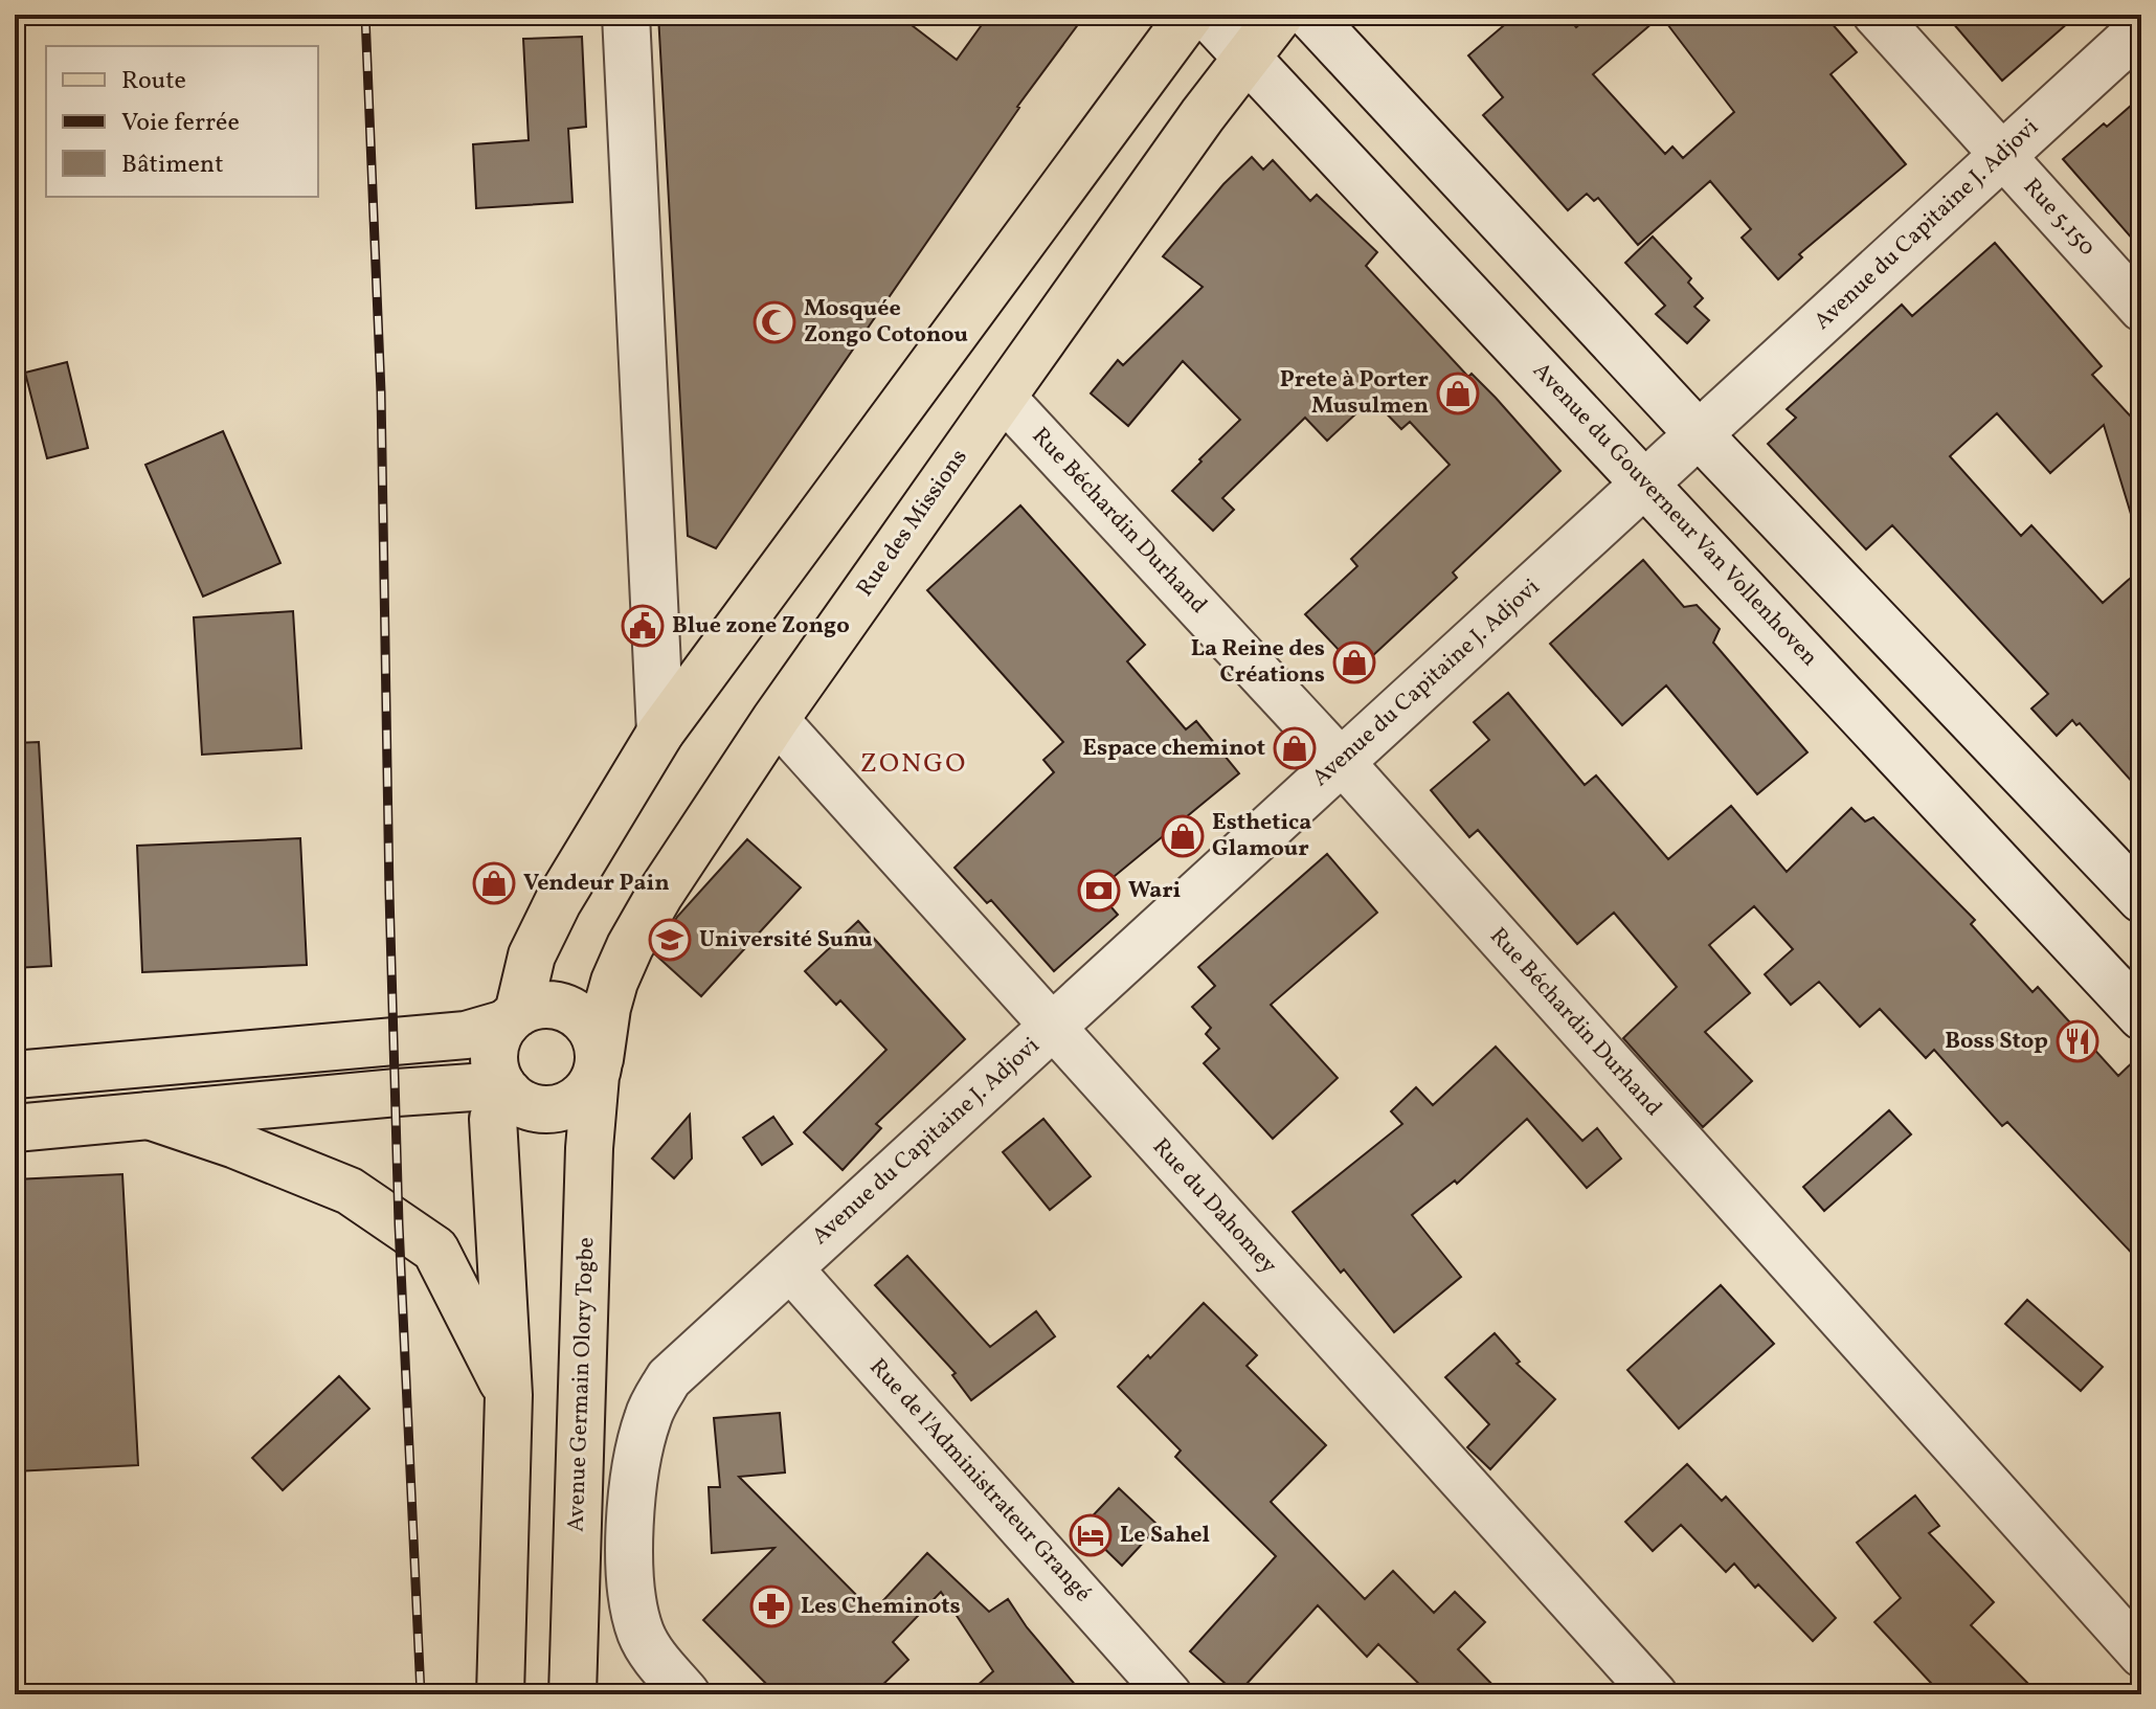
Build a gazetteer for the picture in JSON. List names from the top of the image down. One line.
{"streets":{"main road":["Rue des Missions","Avenue Germain Olory Togbe"],"street":["Rue 5.150","Avenue du Capitaine J. Adjovi","Avenue du Gouverneur Van Vollenhoven","Rue Béchardin Durhand","Rue du Dahomey","Rue de l'Administrateur Grangé"]},"crossings":[["Rue 5.150","Avenue du Capitaine J. Adjovi"],["Avenue du Capitaine J. Adjovi","Avenue du Gouverneur Van Vollenhoven"],["Avenue du Capitaine J. Adjovi","Rue Béchardin Durhand"],["Avenue du Capitaine J. Adjovi","Rue du Dahomey"],["Avenue du Capitaine J. Adjovi","Rue de l'Administrateur Grangé"],["Avenue du Gouverneur Van Vollenhoven","Rue des Missions"],["Rue Béchardin Durhand","Rue des Missions"],["Rue des Missions","Rue du Dahomey"],["Rue des Missions","Avenue Germain Olory Togbe"]],"districts":["ZONGO"],"places":{"mosque":["Mosquée Zongo Cotonou"],"shop":["Prete à Porter Musulmen","La Reine des Créations","Espace cheminot","Esthetica Glamour","Vendeur Pain"],"public building":["Blue zone Zongo"],"bank":["Wari"],"school or university":["Université Sunu"],"restaurant":["Boss Stop"],"hotel":["Le Sahel"],"pharmacy":["Les Cheminots"]},"legend":["Route","Voie ferrée","Bâtiment"]}
